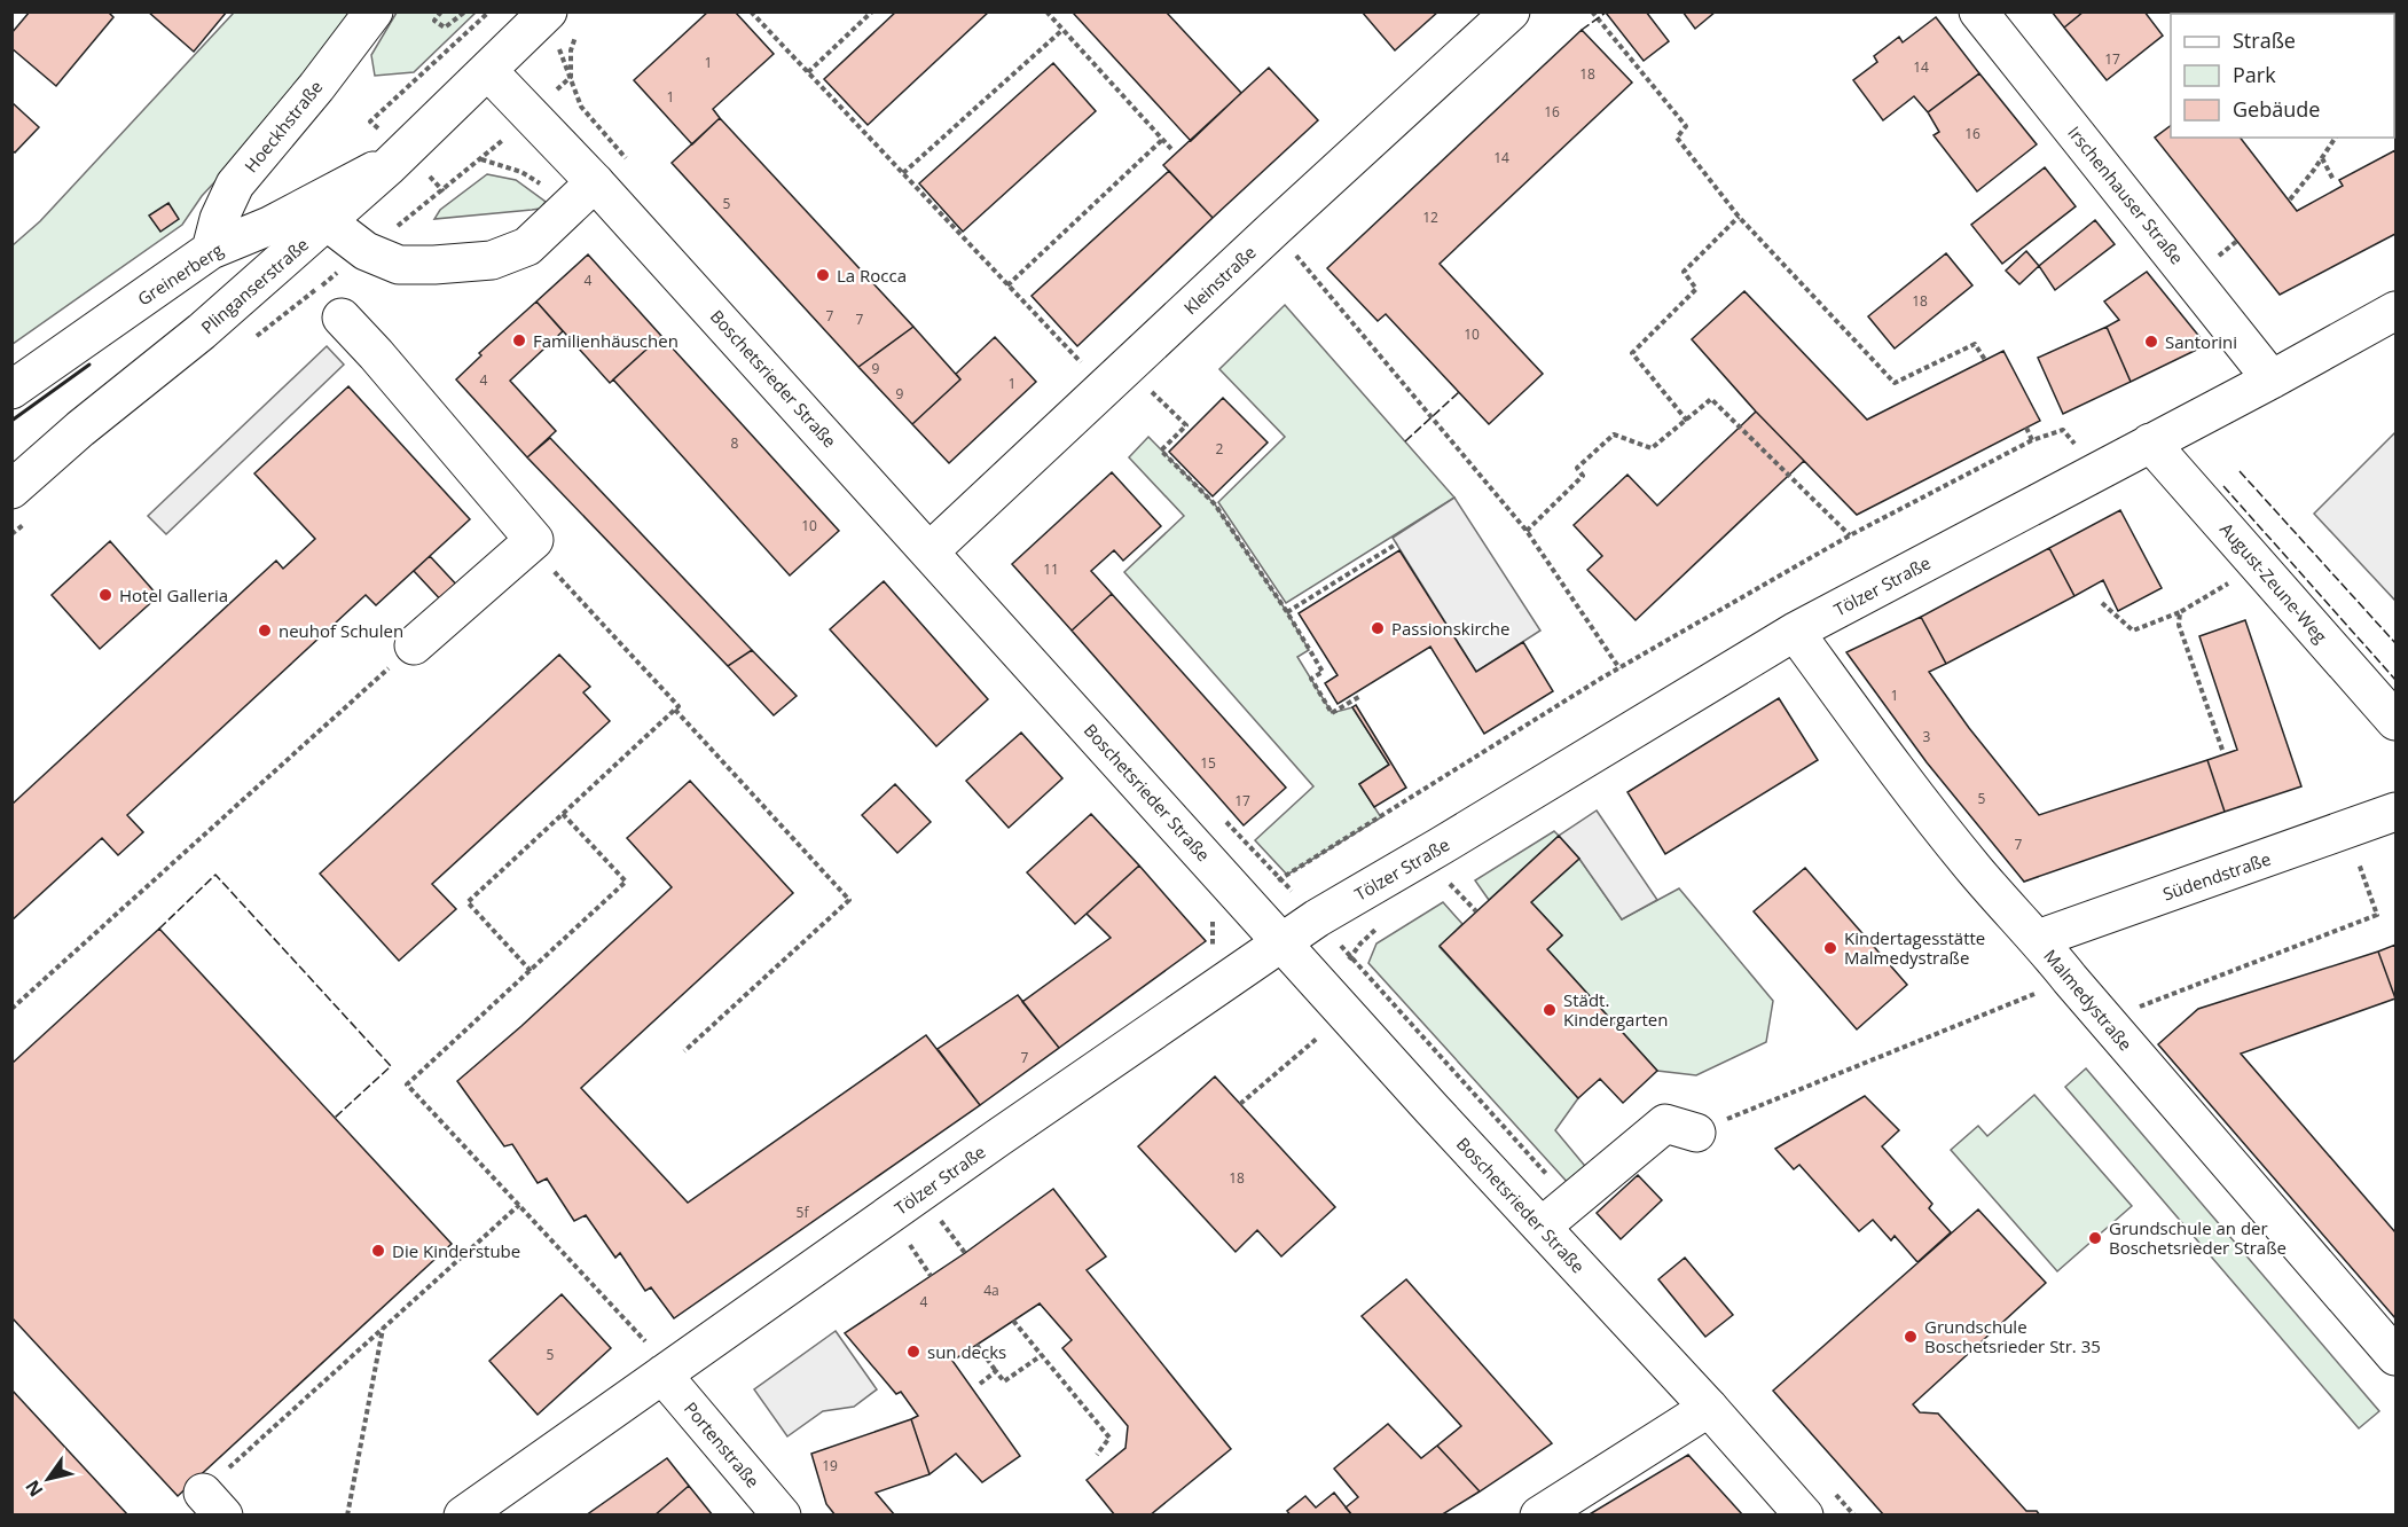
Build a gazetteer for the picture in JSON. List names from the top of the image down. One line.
{"streets":{"street":["Hoeckhstraße","Irschenhauser Straße","Greinerberg","Kleinstraße","Plinganserstraße","Boschetsrieder Straße","August-Zeune-Weg","Tölzer Straße","Südendstraße","Malmedystraße","Portenstraße"]},"crossings":[["Hoeckhstraße","Greinerberg"],["Irschenhauser Straße","Tölzer Straße"],["Greinerberg","Plinganserstraße"],["Kleinstraße","Boschetsrieder Straße"],["Plinganserstraße","Boschetsrieder Straße"],["Boschetsrieder Straße","Tölzer Straße"],["August-Zeune-Weg","Tölzer Straße"],["Tölzer Straße","Malmedystraße"],["Tölzer Straße","Portenstraße"],["Südendstraße","Malmedystraße"]],"places":["La Rocca","Familienhäuschen","Santorini","Hotel Galleria","Passionskirche","neuhof Schulen","Kindertagesstätte Malmedystraße","Städt. Kindergarten","Grundschule an der Boschetsrieder Straße","Die Kinderstube","Grundschule Boschetsrieder Str. 35","sun decks"],"house_numbers":["17","1","14","18","1","16","16","14","5","12","4","18","7","7","10","9","4","1","9","8","2","10","11","1","3","15","5","17","7","7","18","5f","4a","4","5","19"],"legend":["Straße","Park","Gebäude"],"north":"bottom left"}
